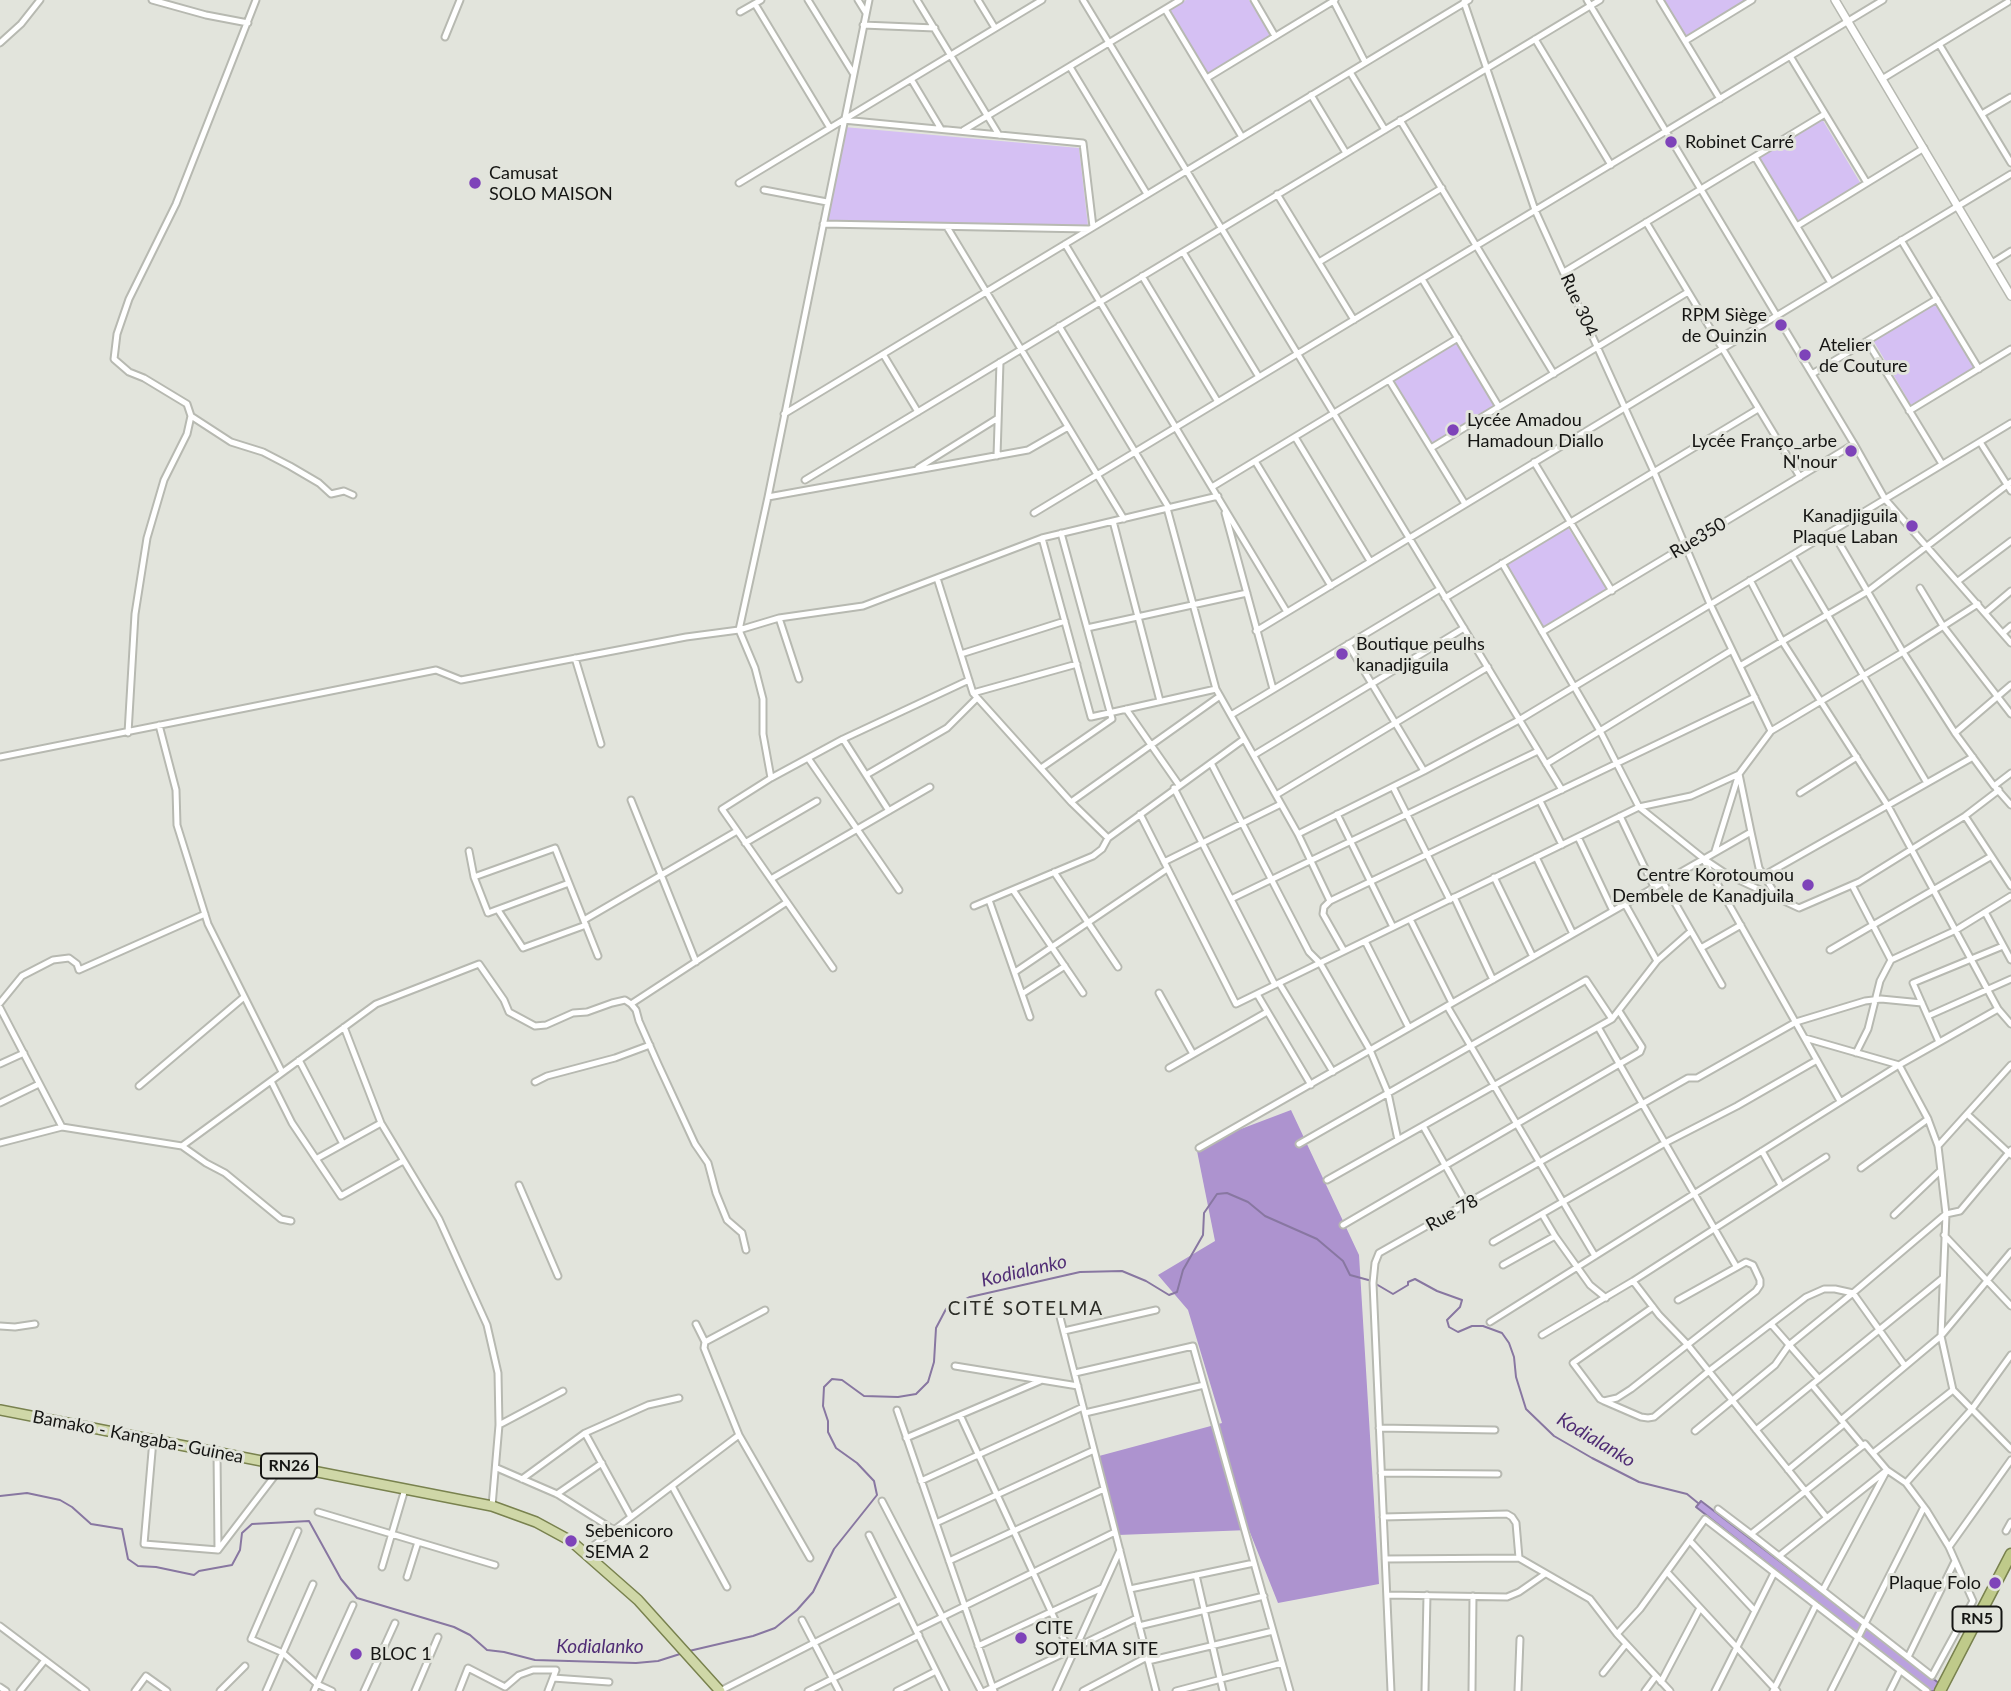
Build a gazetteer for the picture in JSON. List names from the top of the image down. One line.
{"streets":{"highway":["RN5"],"main road":["Bamako - Kangaba- Guinea","RN26"],"street":["Rue 304","Rue350","Rue 78"]},"crossings":[["Rue 304","Rue350"]],"districts":["CITÉ SOTELMA"],"water":["Kodialanko"],"places":["Robinet Carré","Camusat SOLO MAISON","RPM Siège de Ouinzin","Atelier de Couture","Lycée Amadou Hamadoun Diallo","Lycée Franço_arbe N'nour","Kanadjiguila Plaque Laban","Boutique peulhs kanadjiguila","Centre Korotoumou Dembele de Kanadjuila","Sebenicoro SEMA 2","Plaque Folo","CITE SOTELMA SITE","BLOC 1"]}
